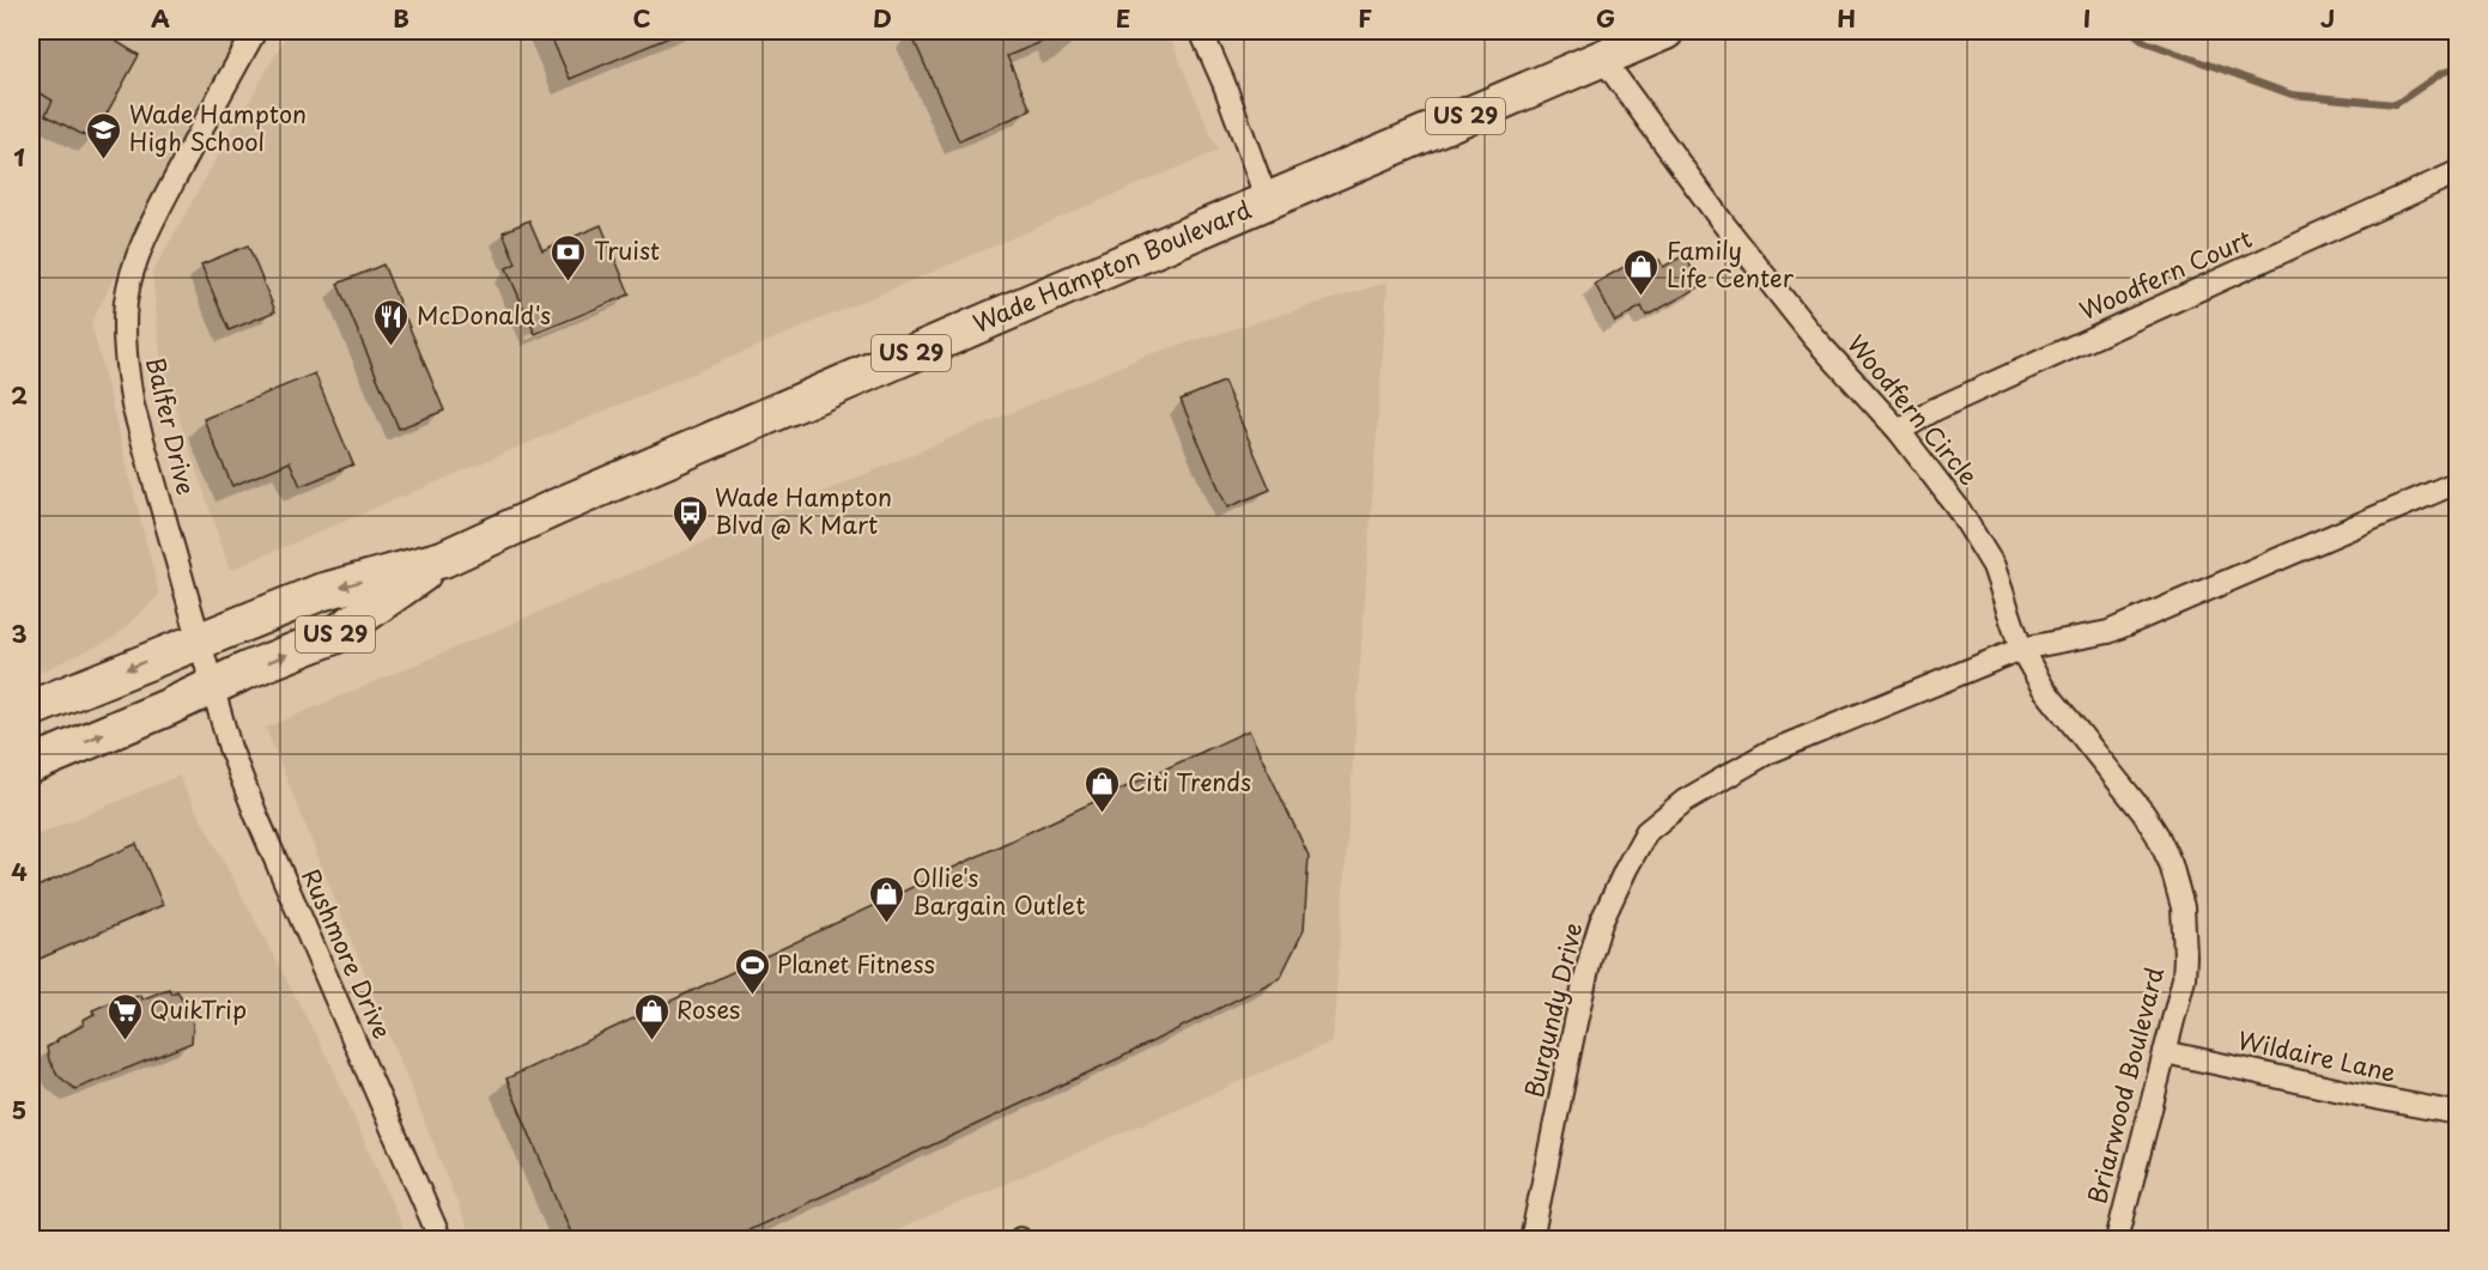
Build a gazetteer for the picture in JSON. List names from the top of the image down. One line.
{"streets":{"main road":["US 29","Wade Hampton Boulevard"],"street":["Woodfern Court","Woodfern Circle","Balfer Drive","Rushmore Drive","Burgundy Drive","Wildaire Lane","Briarwood Boulevard"]},"crossings":[["Wade Hampton Boulevard","Woodfern Circle"],["Wade Hampton Boulevard","Balfer Drive"],["Wade Hampton Boulevard","Rushmore Drive"],["Woodfern Court","Woodfern Circle"],["Woodfern Circle","Burgundy Drive"],["Woodfern Circle","Briarwood Boulevard"],["Balfer Drive","Rushmore Drive"],["Burgundy Drive","Briarwood Boulevard"],["Wildaire Lane","Briarwood Boulevard"]],"places":{"school or university":["Wade Hampton High School"],"bank":["Truist"],"shop":["Family Life Center","Citi Trends","Ollie's Bargain Outlet","Roses"],"restaurant":["McDonald's"],"bus stop":["Wade Hampton Blvd @ K Mart"],"sports":["Planet Fitness"],"supermarket":["QuikTrip"]},"grid":{"columns":["A","B","C","D","E","F","G","H","I","J"],"rows":["1","2","3","4","5"]}}
